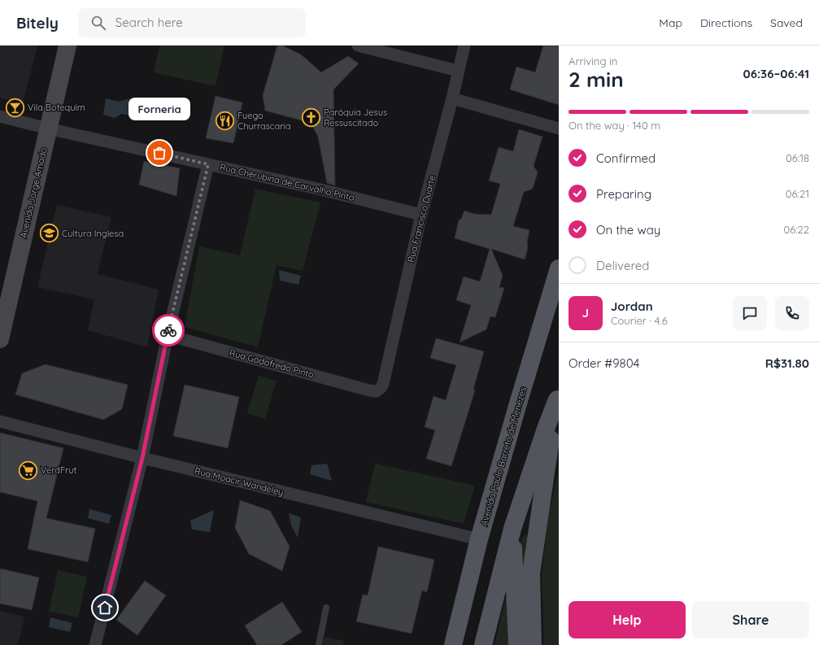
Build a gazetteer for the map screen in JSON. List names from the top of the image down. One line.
{"streets":{"main road":["Avenida Paulo Barreto de Menezes"],"street":["Rua Cherubina de Carvalho Pinto","Avenida Jorge Amado","Rua Francisco Duarte","Rua Godofredo Pinto","Rua Moacir Wandeley"]},"crossings":[["Rua Cherubina de Carvalho Pinto","Avenida Jorge Amado"],["Rua Cherubina de Carvalho Pinto","Rua Francisco Duarte"],["Rua Francisco Duarte","Rua Godofredo Pinto"],["Avenida Paulo Barreto de Menezes","Rua Moacir Wandeley"]],"places":{"bar":["Vila Botequim"],"church":["Paróquia Jesus Ressuscitado"],"restaurant":["Fuego Churrascaria"],"other":["Forneria"],"school or university":["Cultura Inglesa"],"supermarket":["VerdFrut"]},"page":{"header":"Bitely","search":"Search here","nav":["Map","Directions","Saved"],"heading":["2 min","Arriving in","06:36–06:41"],"panel":["Jordan","Courier · 4.6","Order #9804","R$31.80"],"bubble":"Forneria","bar":"On the way · 140 m","list":[["Confirmed","06:18"],["Preparing","06:21"],["On the way","06:22"],"Delivered"],"round":"J","buttons":["Help","Share"]}}
